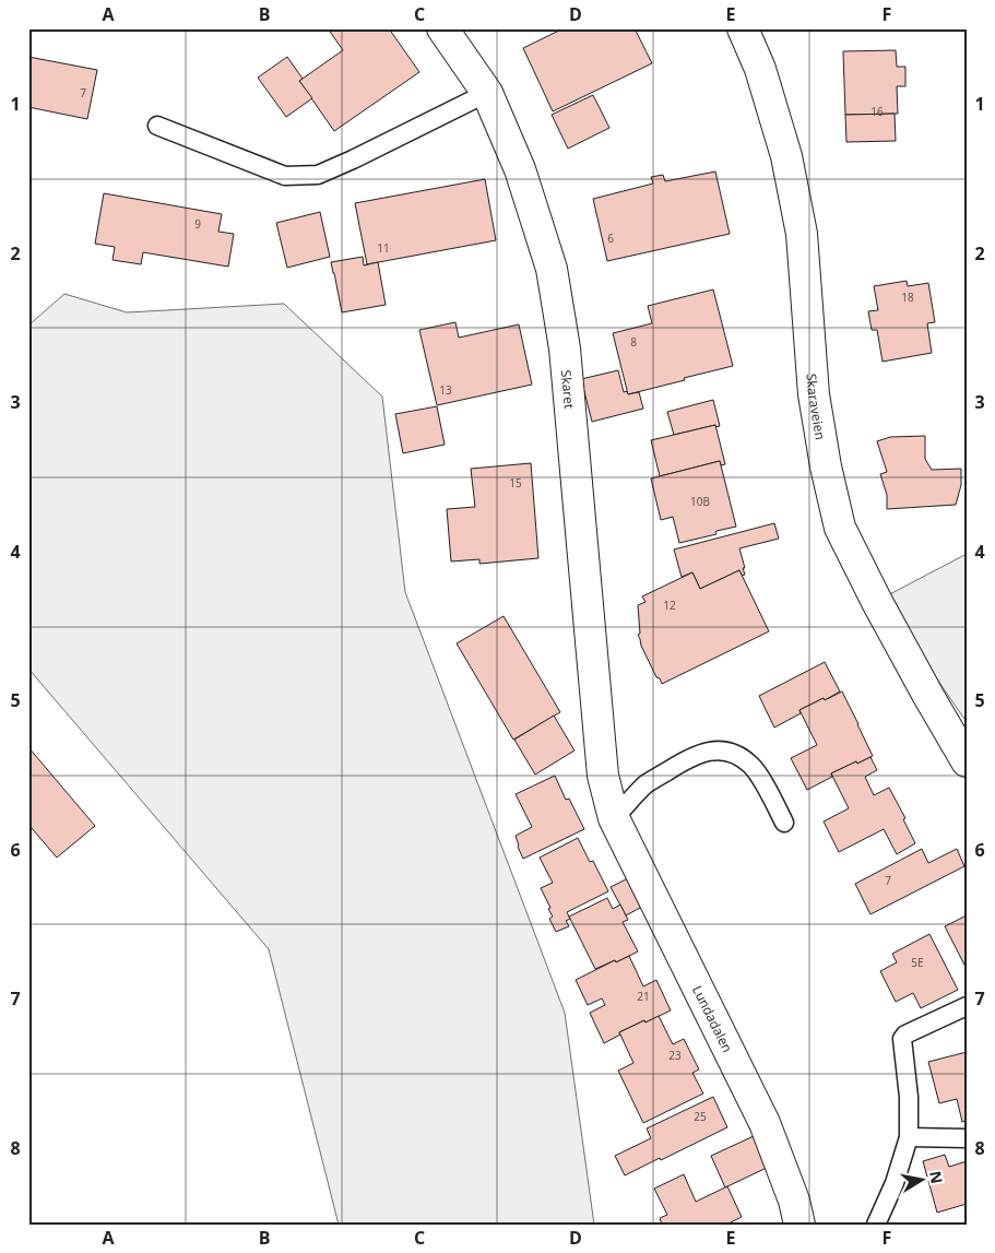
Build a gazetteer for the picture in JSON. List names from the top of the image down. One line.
{"streets":{"street":["Skaret","Skaraveien","Lundadalen"]},"crossings":[["Skaret","Lundadalen"]],"house_numbers":["7","16","9","6","11","18","8","13","15","10B","12","7","5E","21","23","25"],"north":"right","grid":{"columns":["A","B","C","D","E","F"],"rows":["1","2","3","4","5","6","7","8"]}}
